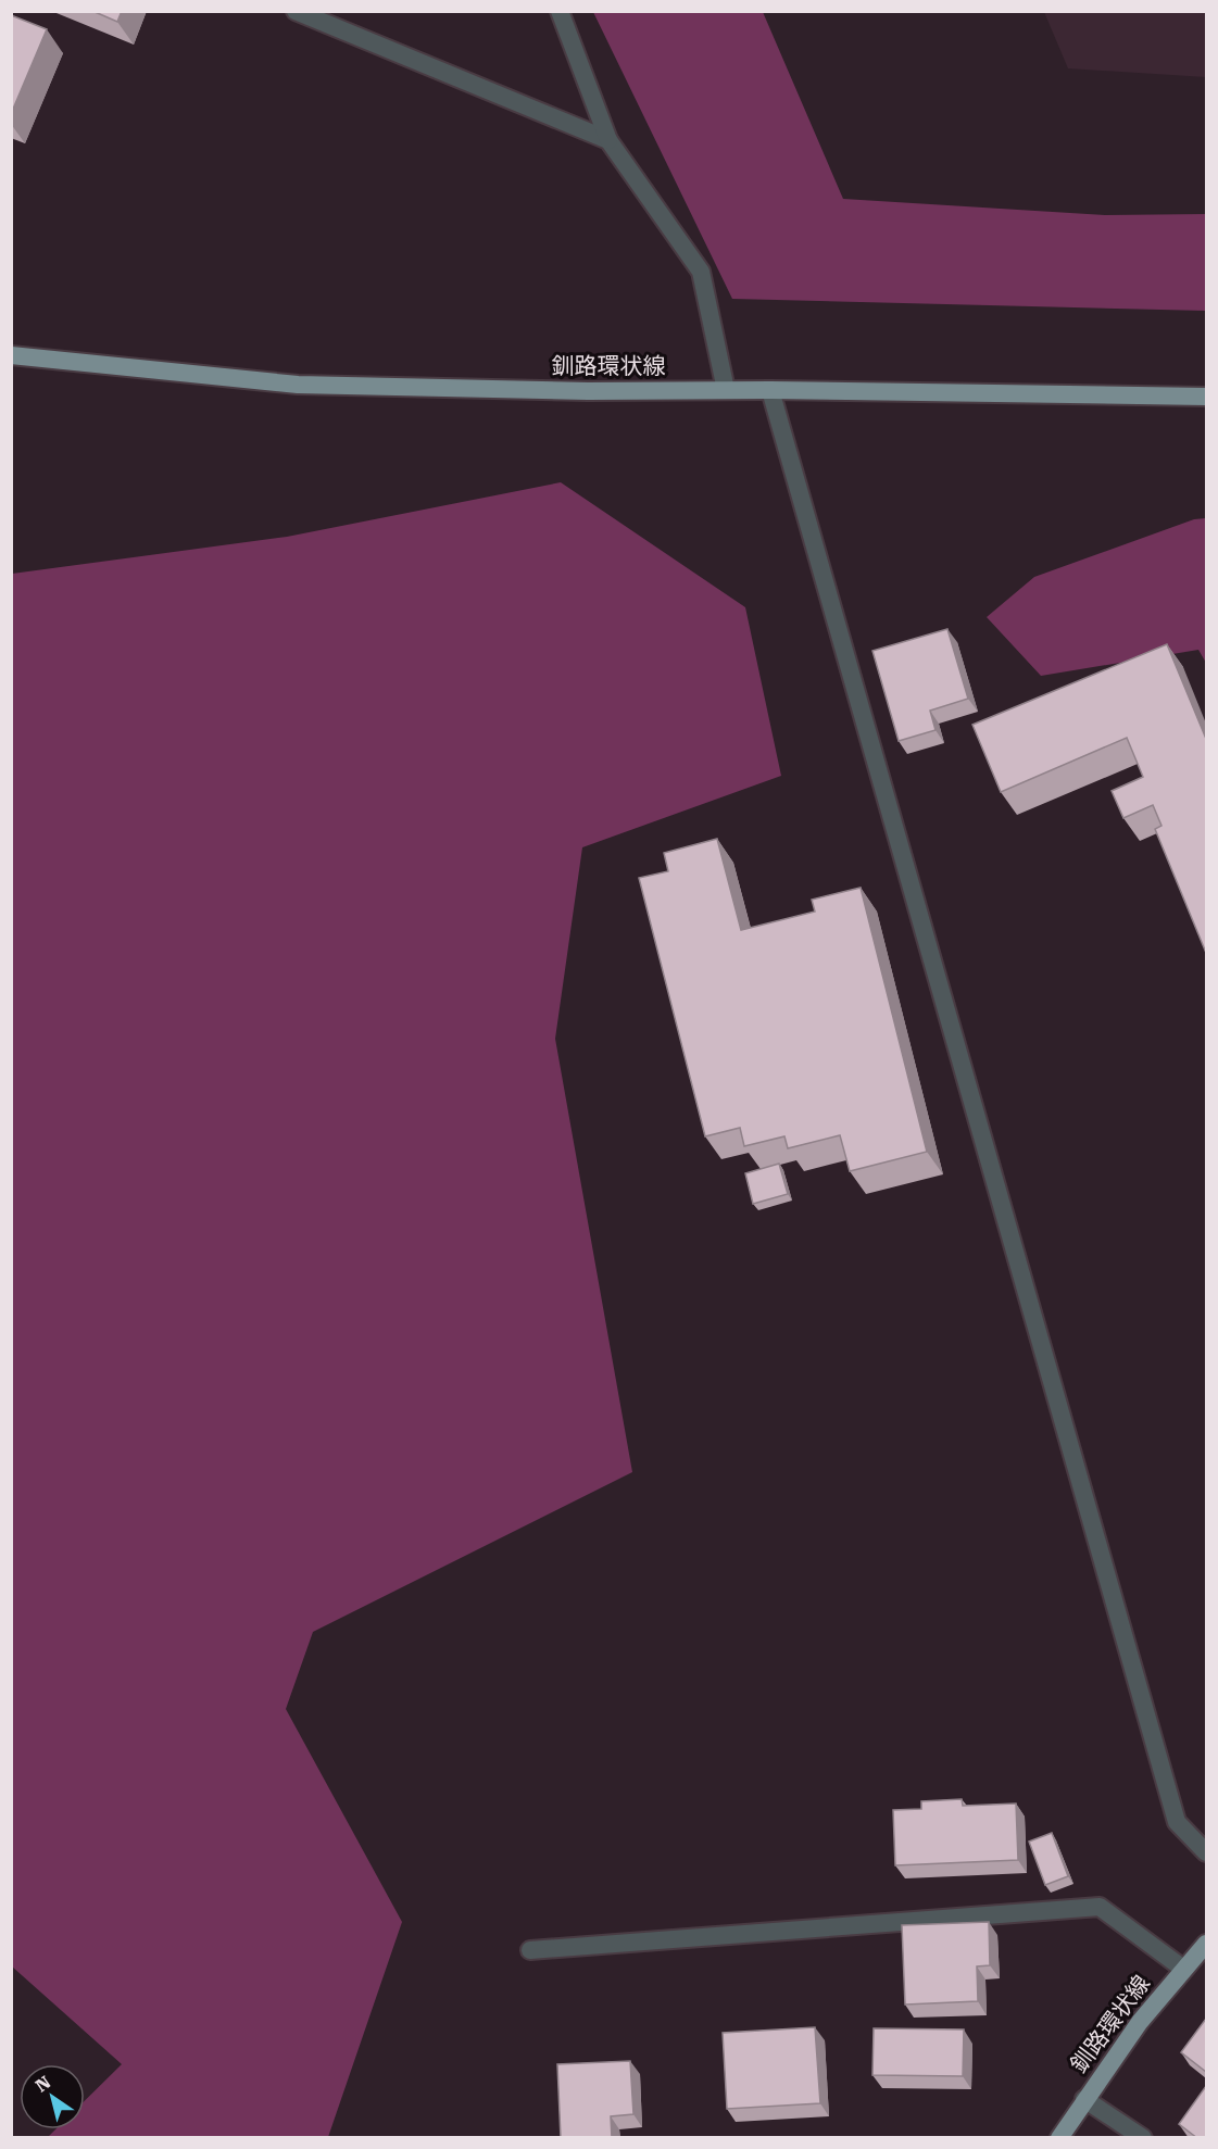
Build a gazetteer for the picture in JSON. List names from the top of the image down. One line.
{"streets":{"main road":["釧路環状線"]},"north":"top left"}
